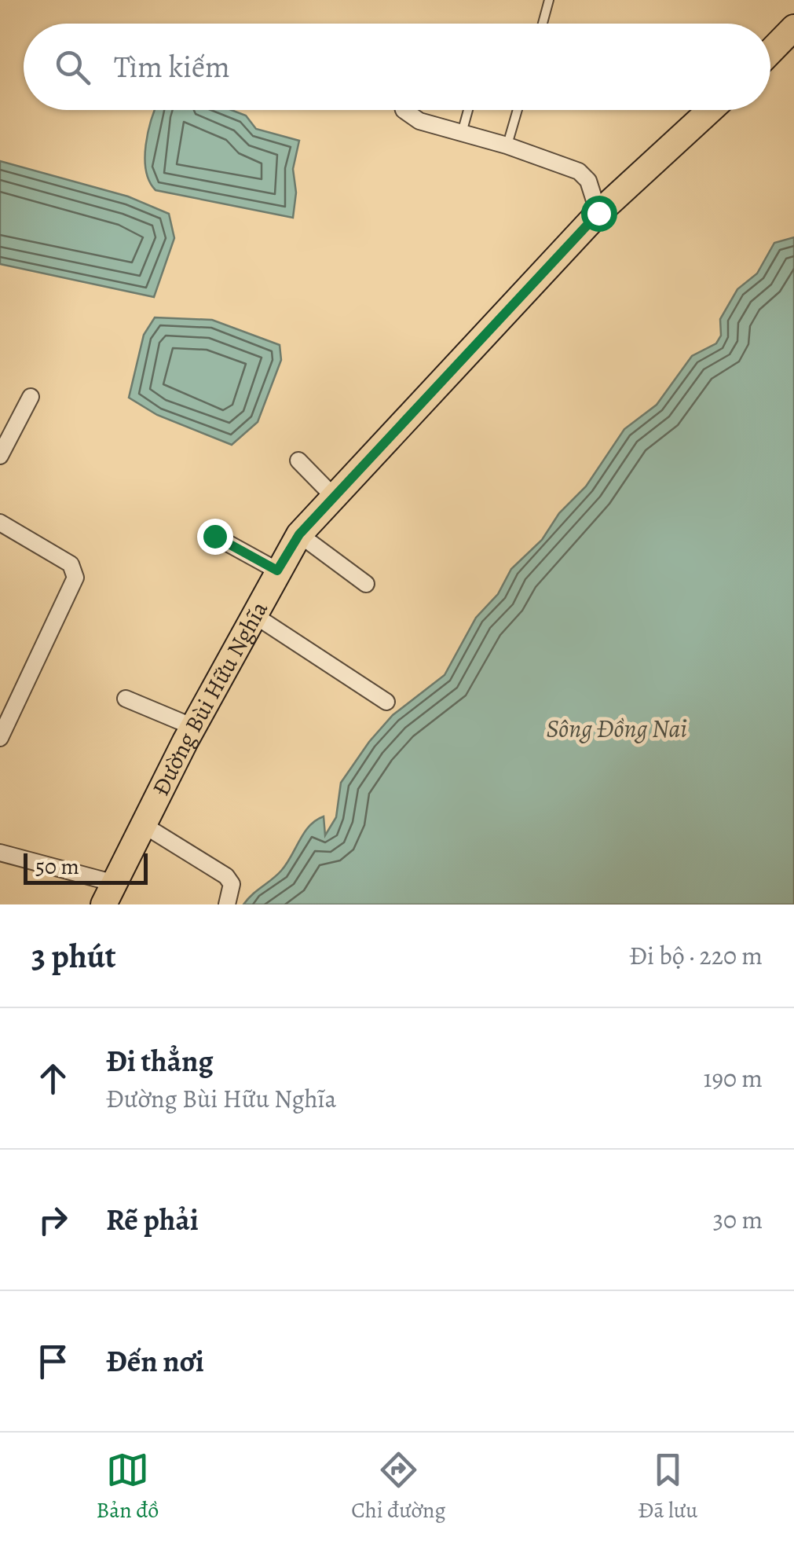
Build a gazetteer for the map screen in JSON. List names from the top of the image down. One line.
{"streets":{"main road":["Đường Bùi Hữu Nghĩa"]},"water":["Sông Đồng Nai"],"scale_bar":"50 m","page":{"search":"Tìm kiếm","scale":"50 m","heading":["3 phút","Đi bộ · 220 m"],"list":[["Đi thẳng","Đường Bùi Hữu Nghĩa","190 m"],["Rẽ phải","30 m"],"Đến nơi"],"nav":["Bản đồ","Chỉ đường","Đã lưu"]}}
